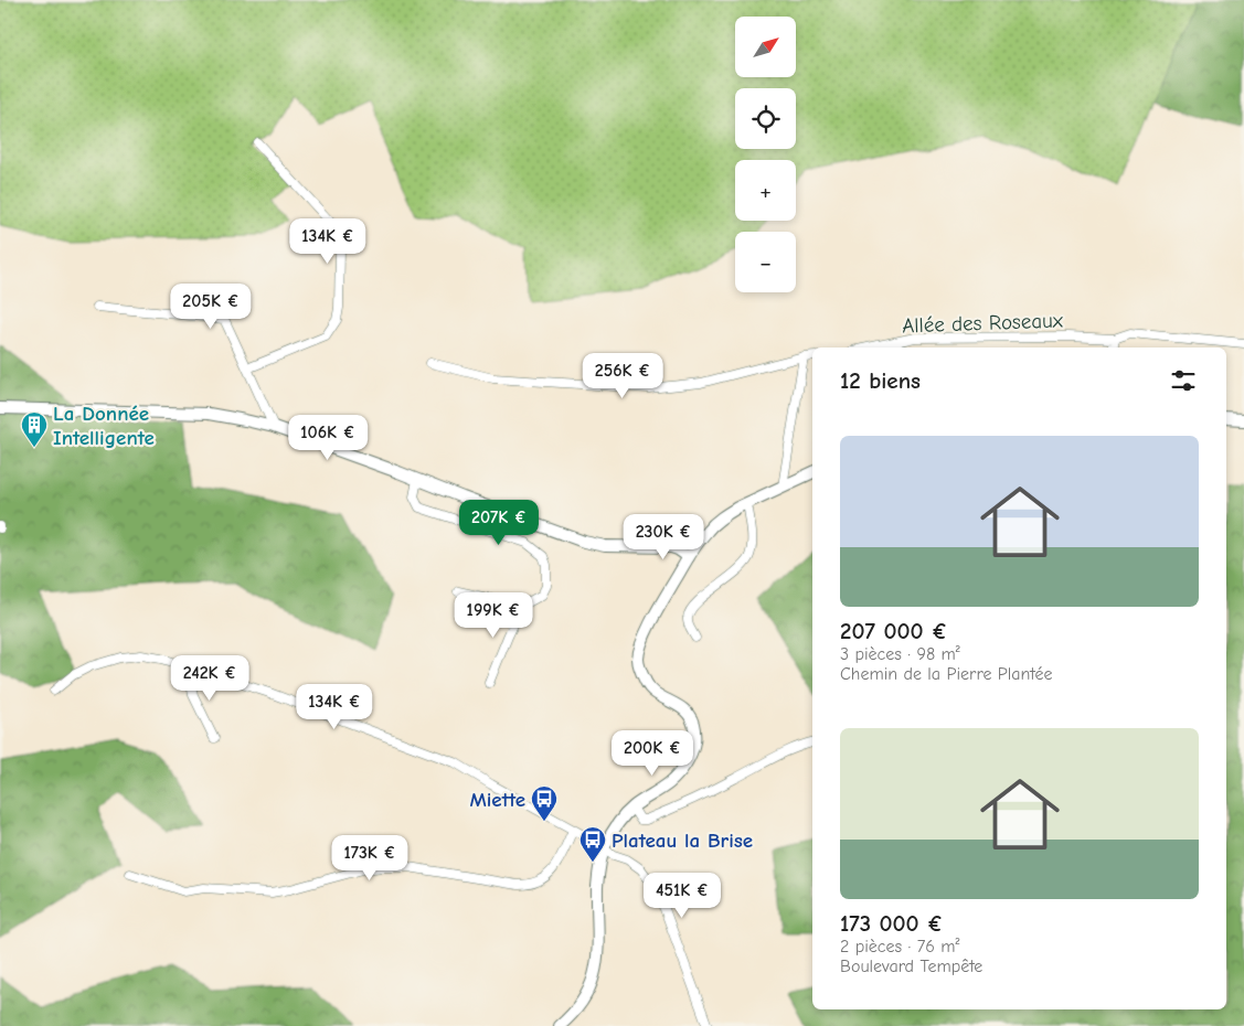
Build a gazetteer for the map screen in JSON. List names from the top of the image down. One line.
{"streets":{"street":["Allée des Roseaux"]},"places":{"building":["La Donnée Intelligente"],"bus stop":["Miette","Plateau la Brise"]},"north":"top right","page":{"map_buttons":["+","−"],"price":["134K €","205K €","256K €","106K €","207K €","230K €","199K €","242K €","134K €","200K €","173K €","451K €"],"heading":"12 biens","list":[{"name":"207 000 €","note":"3 pièces · 98 m² · Chemin de la Pierre Plantée"},{"name":"173 000 €","note":"2 pièces · 76 m² · Boulevard Tempête"}]}}
